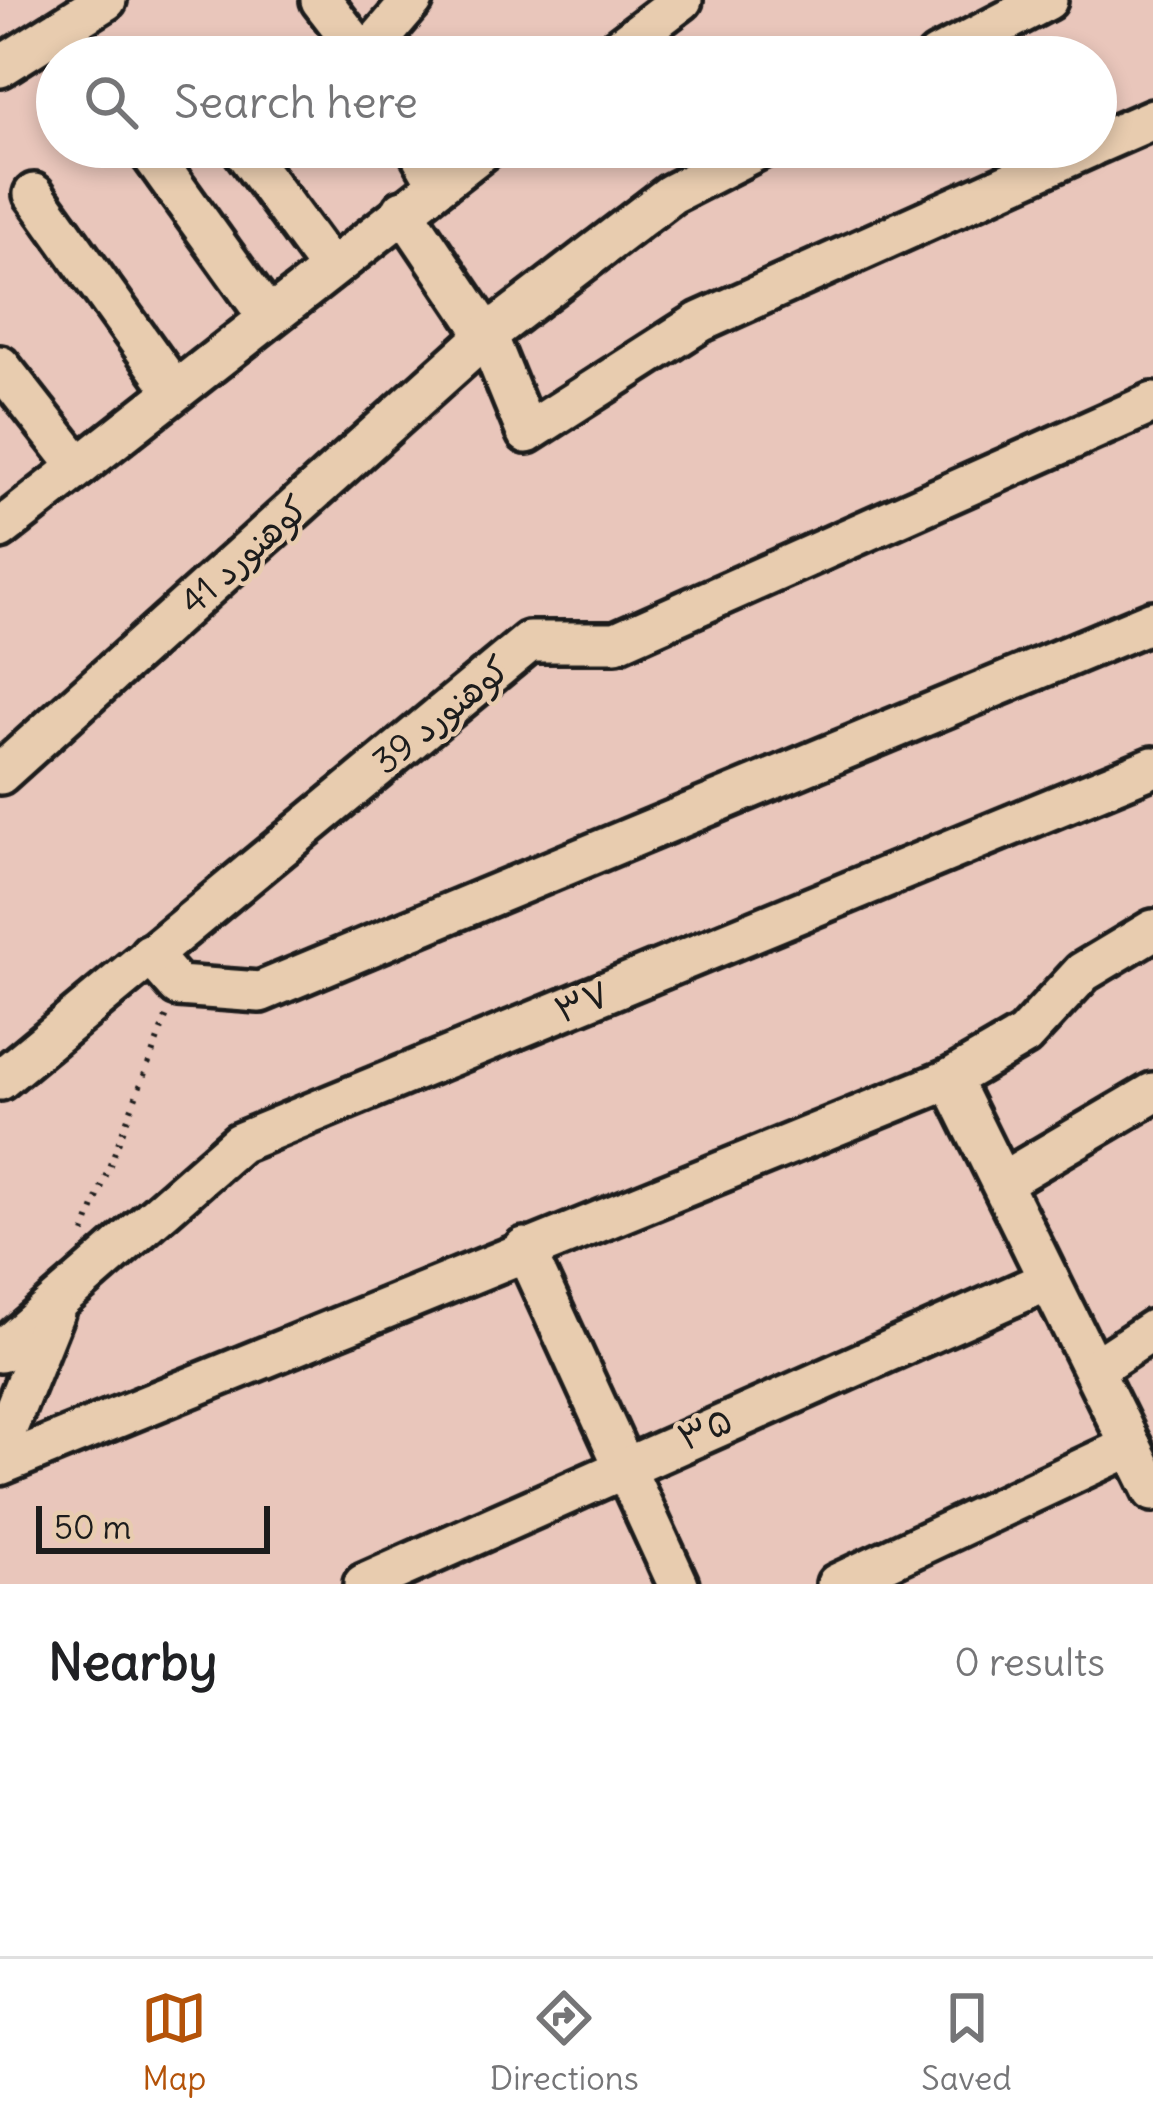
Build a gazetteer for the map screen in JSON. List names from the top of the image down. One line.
{"streets":{"street":["کوهنورد 41","کوهنورد 39","۳۷","۳۵"]},"scale_bar":"50 m","page":{"search":"Search here","scale":"50 m","heading":["Nearby","0 results"],"nav":["Map","Directions","Saved"]}}
